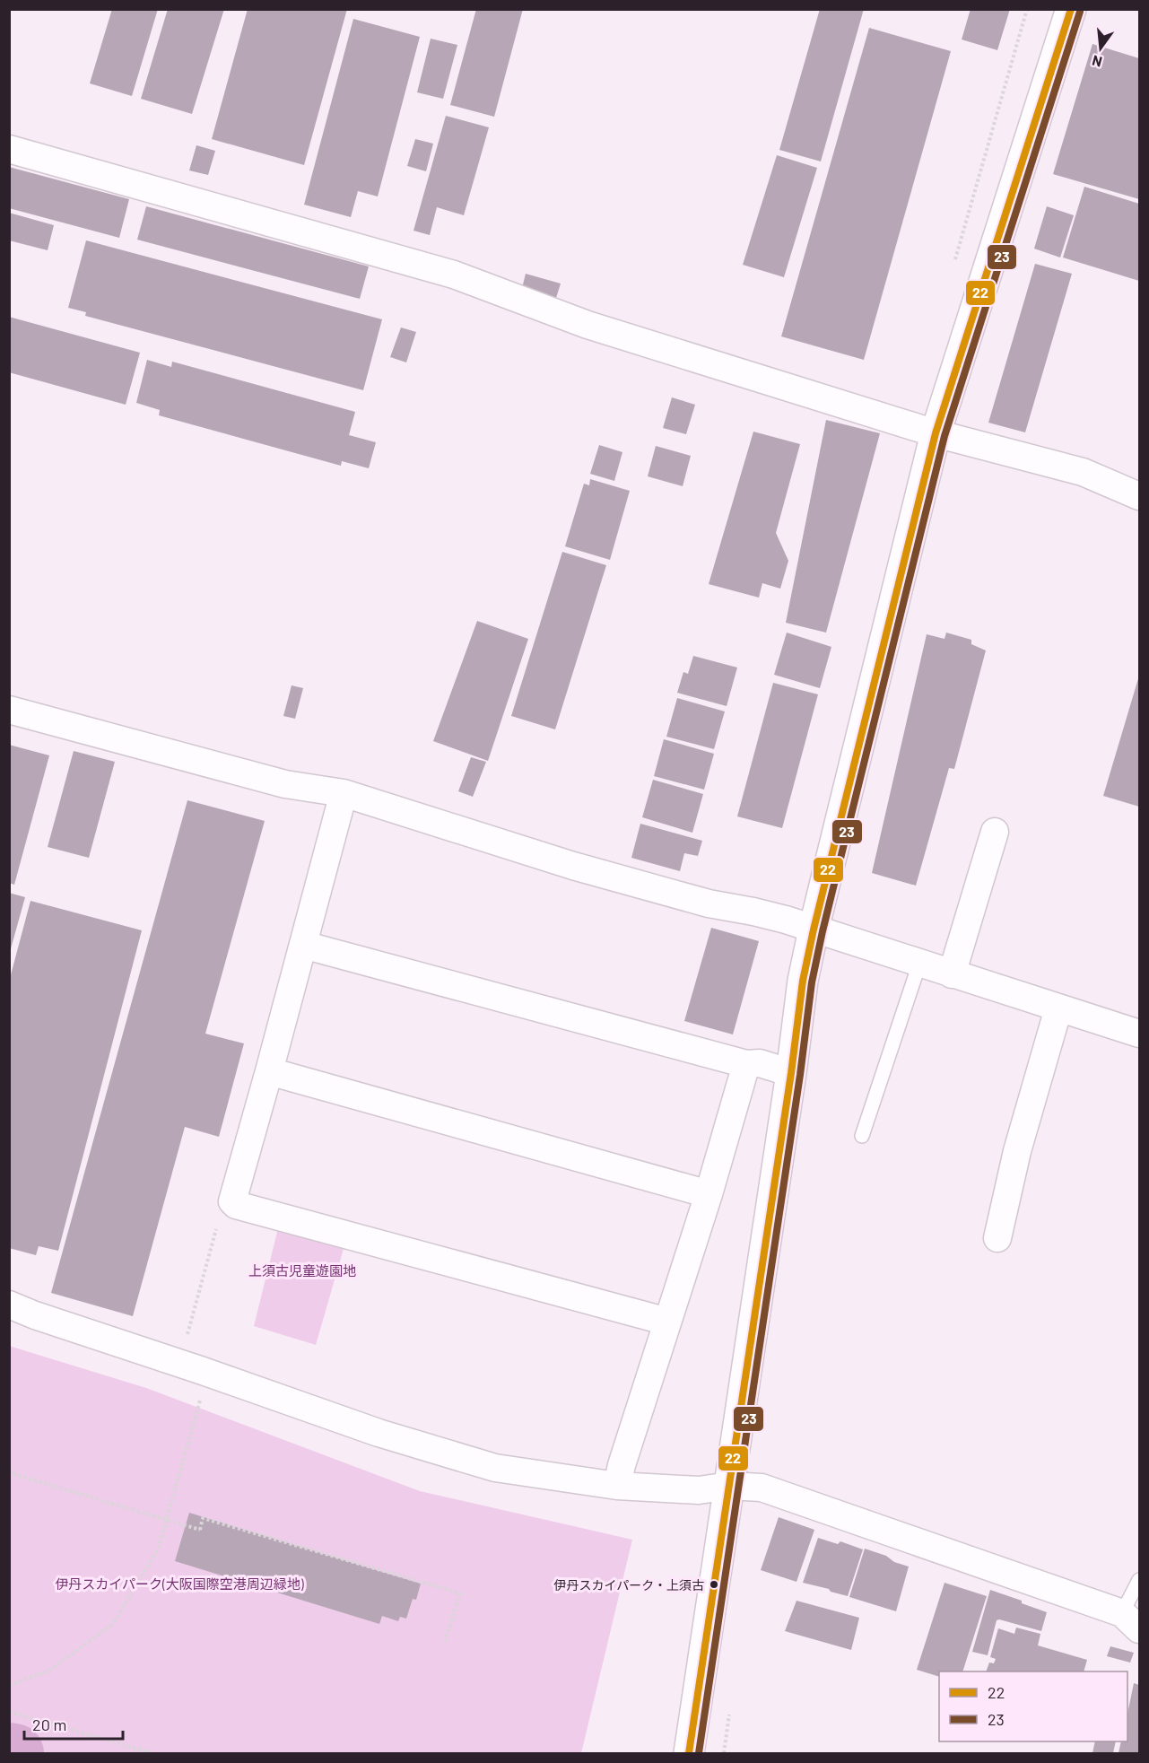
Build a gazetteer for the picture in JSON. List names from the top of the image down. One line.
{"parks":["上須古児童遊園地","伊丹スカイパーク(大阪国際空港周辺緑地)"],"places":["伊丹スカイパーク・上須古"],"lines":["transit line 22","transit line 23"],"legend":["22","23"],"scale_bar":"20 m","north":"bottom"}
